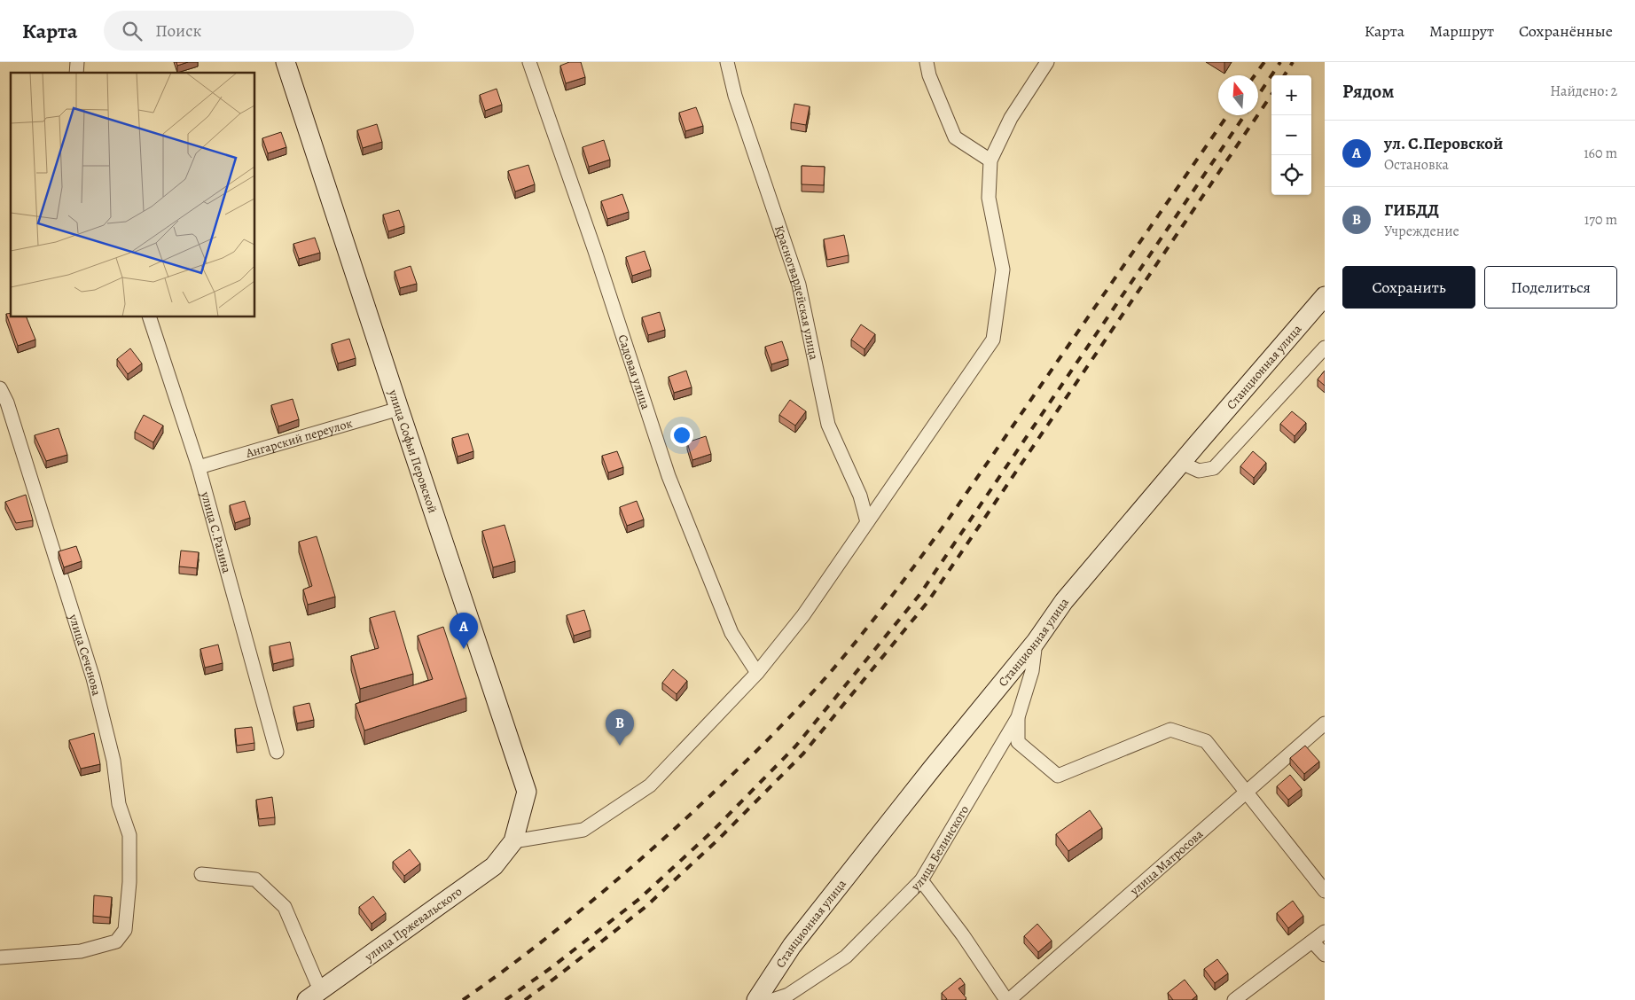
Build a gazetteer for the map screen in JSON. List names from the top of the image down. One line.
{"streets":{"main road":["Станционная улица","улица Софьи Перовской","улица Пржевальского"],"street":["Красногвардейская улица","Садовая улица","Ангарский переулок","улица С.Разина","улица Сеченова","улица Белинского","улица Матросова"]},"crossings":[["Станционная улица","улица Белинского"],["Ангарский переулок","улица Софьи Перовской"],["Ангарский переулок","улица С.Разина"],["улица Софьи Перовской","улица Пржевальского"]],"north":"top","page":{"header":"Карта","search":"Поиск","nav":["Карта","Маршрут","Сохранённые"],"heading":["Рядом","Найдено: 2"],"map_buttons":["+","−"],"list":[{"mark":"A","name":"ул. С.Перовской","note":"Остановка","value":"160 m"},{"mark":"B","name":"ГИБДД","note":"Учреждение","value":"170 m"}],"buttons":["Сохранить","Поделиться"],"pins":["A","B"]}}
